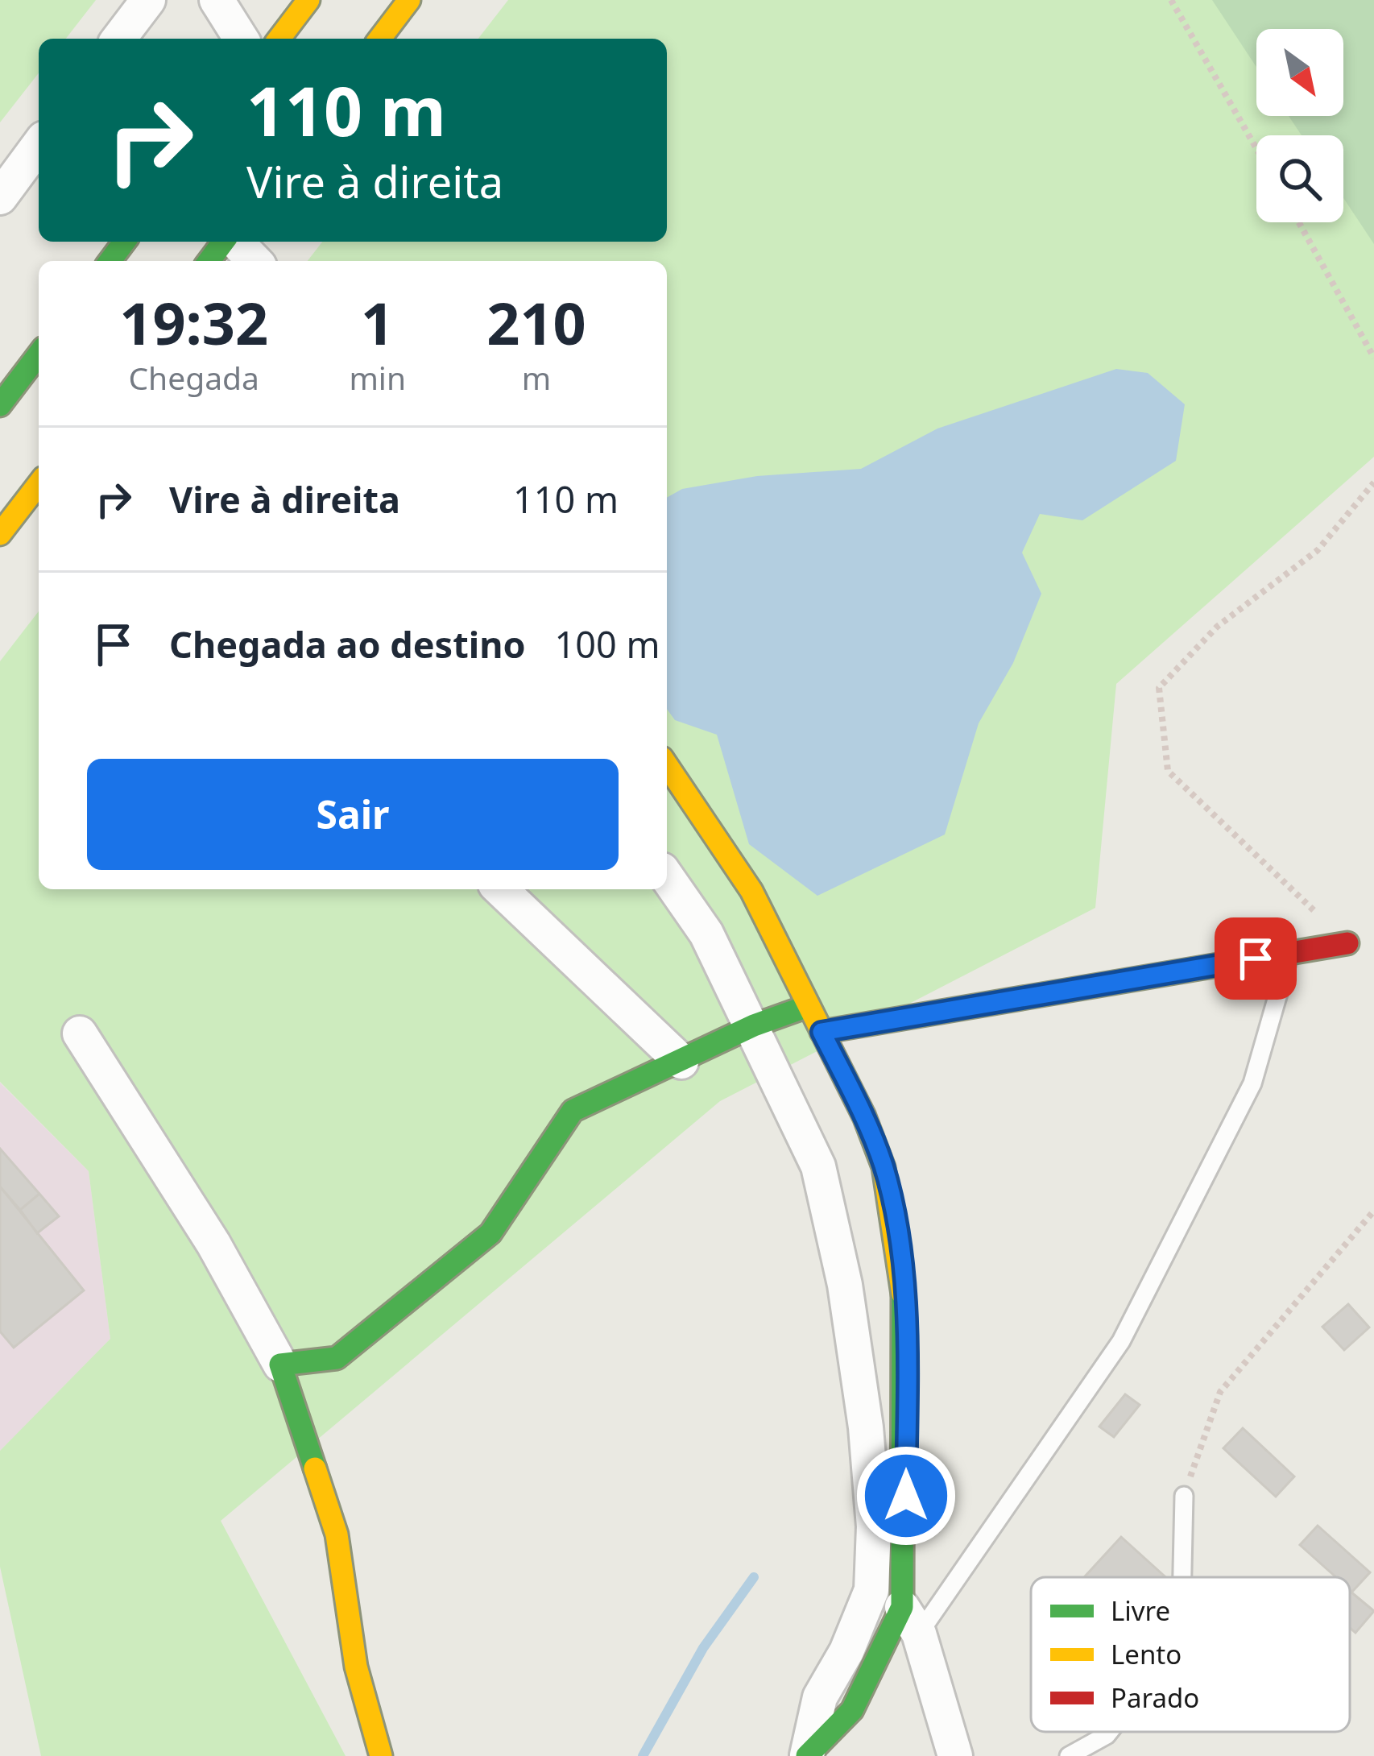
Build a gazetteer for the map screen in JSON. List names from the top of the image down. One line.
{"legend":["Livre","Lento","Parado"],"north":"bottom right","page":{"turn":["110 m","Vire à direita"],"eta":["19:32","Chegada","1","min","210","m"],"list":[{"name":"Vire à direita","value":"110 m"},{"name":"Chegada ao destino","value":"100 m"}],"buttons":"Sair"}}
